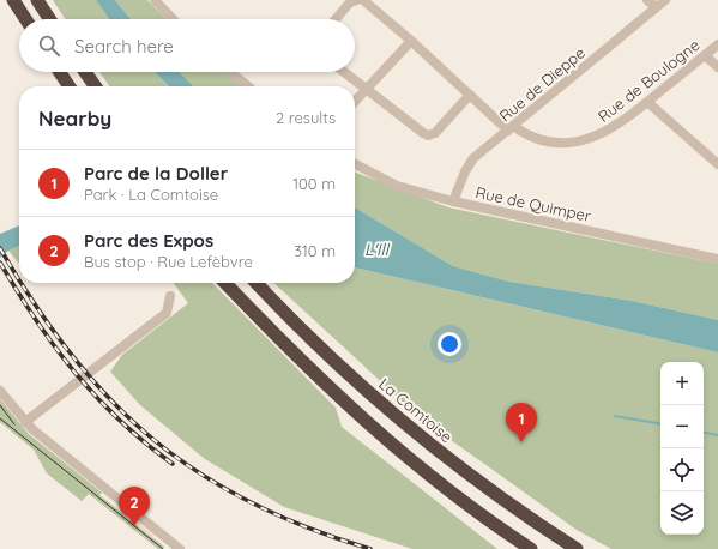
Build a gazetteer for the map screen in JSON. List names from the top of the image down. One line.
{"streets":{"highway":["La Comtoise"],"street":["Rue de Boulogne","Rue de Dieppe","Rue de Quimper"]},"crossings":[["Rue de Boulogne","Rue de Dieppe"],["Rue de Dieppe","Rue de Quimper"]],"water":["L'Ill"],"page":{"search":"Search here","heading":["Nearby","2 results"],"list":[{"mark":"1","name":"Parc de la Doller","note":"Park · La Comtoise","value":"100 m"},{"mark":"2","name":"Parc des Expos","note":"Bus stop · Rue Lefèbvre","value":"310 m"}],"map_buttons":["+","−"],"pins":["1","2"]}}
